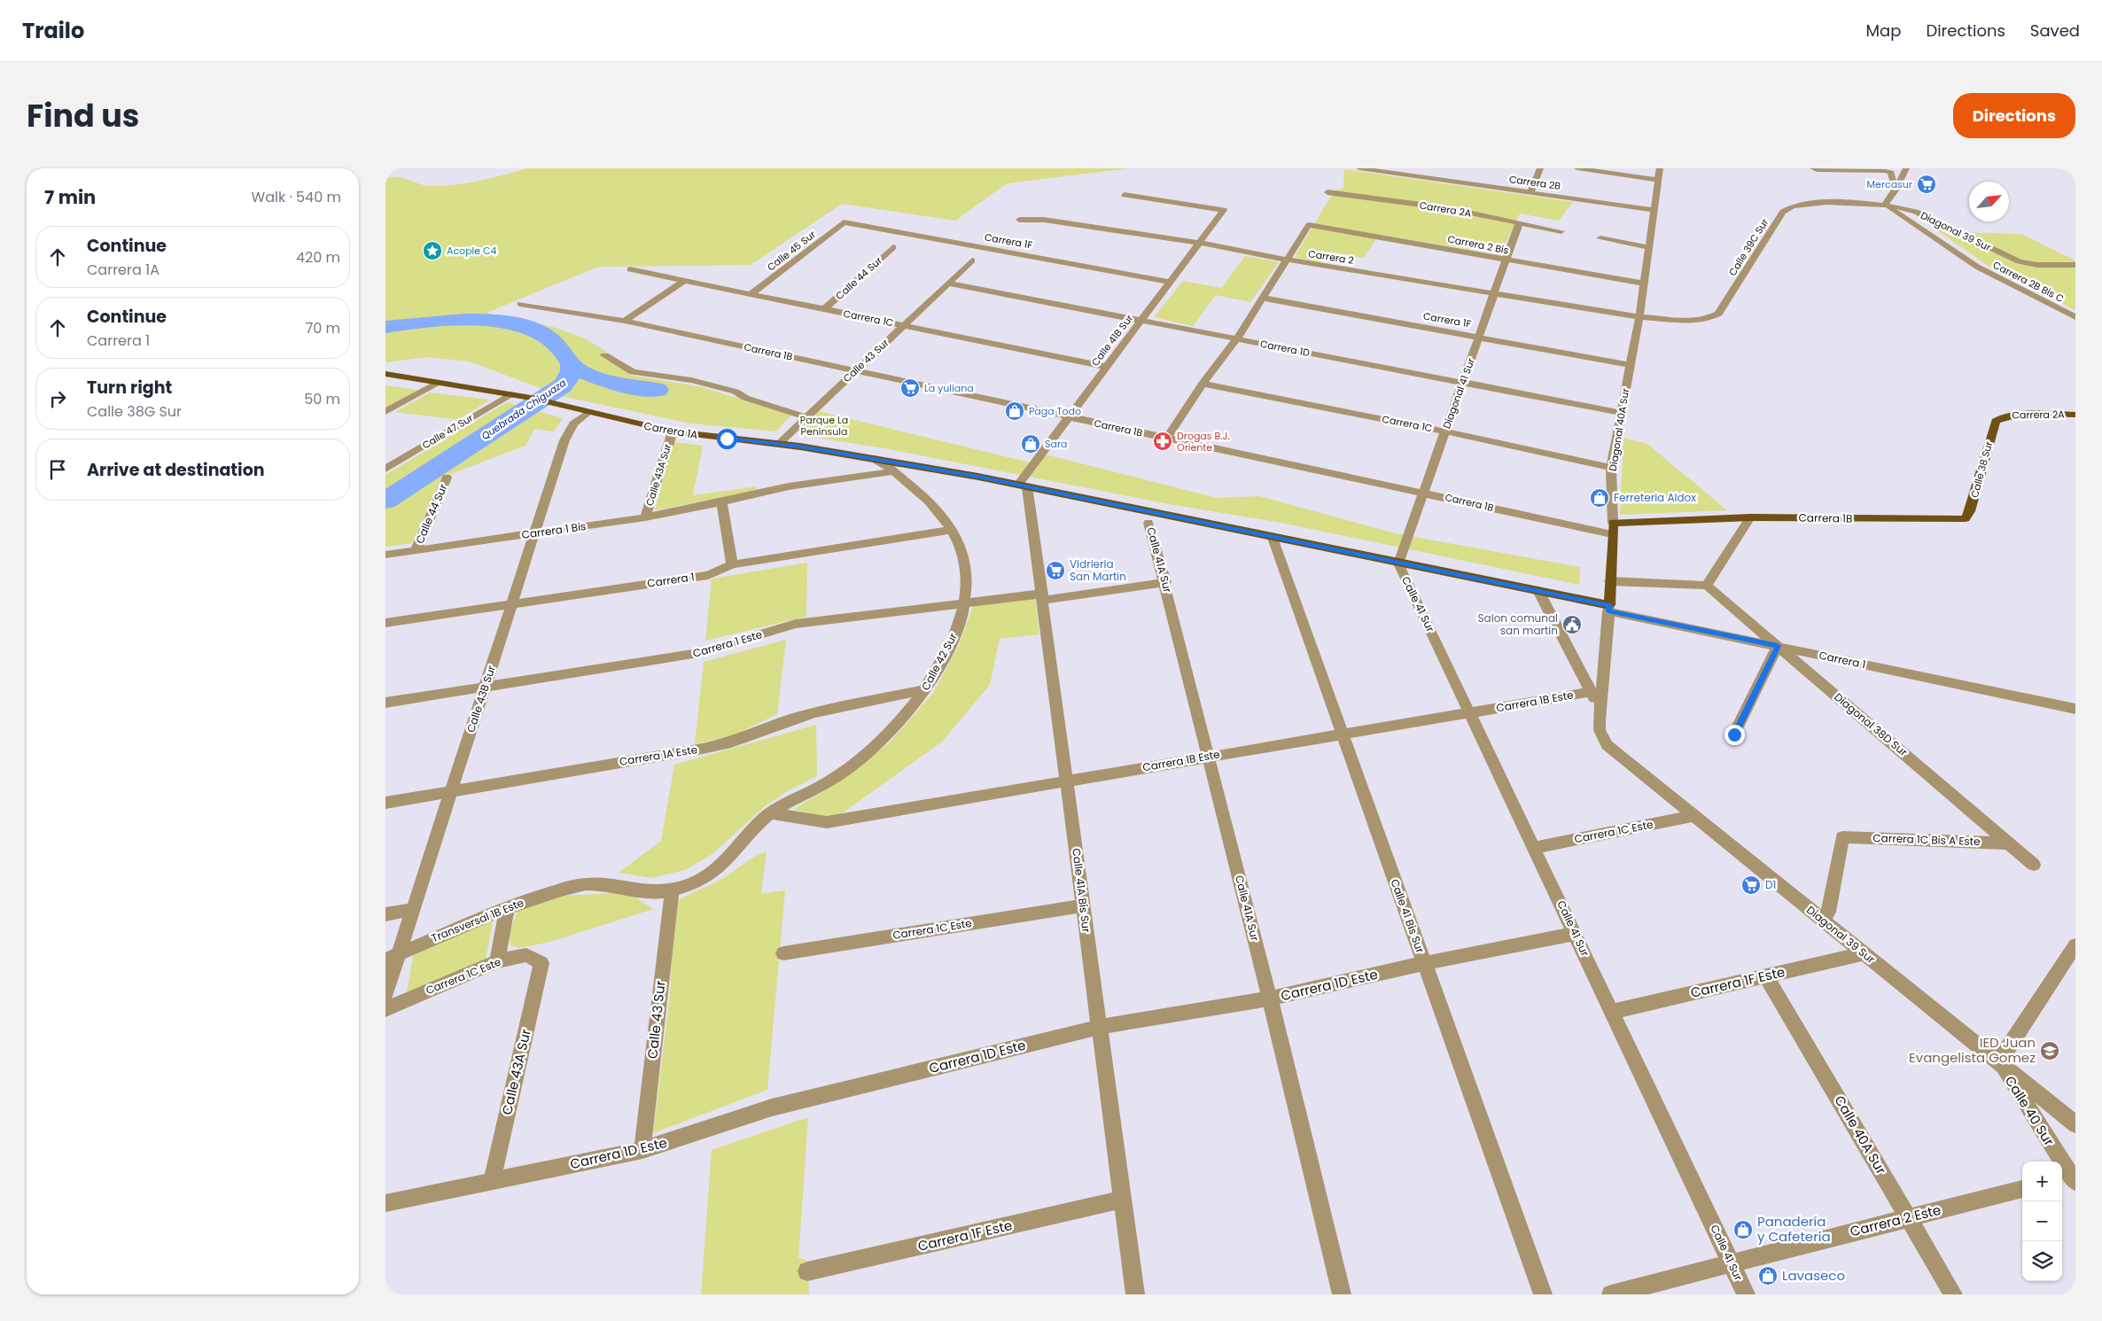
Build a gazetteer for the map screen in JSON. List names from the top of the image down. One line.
{"streets":{"main road":["Carrera 2A","Carrera 1B","Diagonal 40A Sur","Carrera 1A","Calle 38 Sur"],"street":["Carrera 2B","Diagonal 39 Sur","Carrera 1F","Carrera 2 Bis","Calle 39C Sur","Calle 45 Sur","Carrera 2","Calle 44 Sur","Carrera 2B Bis C","Carrera 1C","Calle 41B Sur","Carrera 1D","Calle 43 Sur","Diagonal 41 Sur","Calle 47 Sur","Calle 43A Sur","Carrera 1 Bis","Calle 41A Sur","Carrera 1","Calle 41 Sur","Carrera 1 Este","Calle 42 Sur","Calle 43B Sur","Carrera 1B Este","Diagonal 38D Sur","Carrera 1A Este","Carrera 1C Este","Carrera 1C Bis A Este","Calle 41A Bis Sur","Calle 41 Bis Sur","Transversal 1B Este","Carrera 1F Este","Carrera 1D Este","Calle 40 Sur","Calle 40A Sur","Carrera 2 Este"]},"crossings":[["Carrera 2B","Diagonal 40A Sur"],["Carrera 2A","Diagonal 41 Sur"],["Carrera 2A","Calle 38 Sur"],["Diagonal 39 Sur","Calle 39C Sur"],["Diagonal 39 Sur","Carrera 2B Bis C"],["Diagonal 39 Sur","Diagonal 40A Sur"],["Diagonal 39 Sur","Carrera 1C Este"],["Diagonal 39 Sur","Carrera 1C Bis A Este"],["Diagonal 39 Sur","Carrera 1F Este"],["Diagonal 39 Sur","Calle 40 Sur"],["Carrera 1F","Calle 45 Sur"],["Carrera 1F","Calle 41B Sur"],["Carrera 1F","Diagonal 41 Sur"],["Carrera 1F","Diagonal 40A Sur"],["Carrera 2 Bis","Carrera 2"],["Carrera 2 Bis","Diagonal 41 Sur"],["Carrera 2 Bis","Diagonal 40A Sur"],["Calle 39C Sur","Carrera 2"],["Calle 39C Sur","Carrera 2B Bis C"],["Calle 39C Sur","Diagonal 40A Sur"],["Calle 45 Sur","Carrera 1C"],["Carrera 2","Calle 41B Sur"],["Carrera 2","Diagonal 41 Sur"],["Carrera 2","Diagonal 40A Sur"],["Calle 44 Sur","Carrera 1C"],["Calle 44 Sur","Carrera 1 Bis"],["Carrera 1C","Calle 41B Sur"],["Carrera 1C","Calle 43 Sur"],["Carrera 1C","Diagonal 41 Sur"],["Carrera 1C","Diagonal 40A Sur"],["Calle 41B Sur","Carrera 1D"],["Calle 41B Sur","Carrera 1B"],["Calle 41B Sur","Carrera 1A"],["Calle 41B Sur","Calle 41A Bis Sur"],["Carrera 1D","Calle 43 Sur"],["Carrera 1D","Diagonal 41 Sur"],["Carrera 1D","Diagonal 40A Sur"],["Carrera 1B","Calle 43 Sur"],["Carrera 1B","Diagonal 41 Sur"],["Carrera 1B","Diagonal 40A Sur"],["Carrera 1B","Calle 38 Sur"],["Calle 43 Sur","Carrera 1A"],["Calle 43 Sur","Transversal 1B Este"],["Calle 43 Sur","Carrera 1D Este"],["Diagonal 41 Sur","Carrera 1A"],["Diagonal 41 Sur","Calle 41 Sur"],["Diagonal 40A Sur","Carrera 1A"],["Diagonal 40A Sur","Carrera 1"],["Carrera 1A","Calle 47 Sur"],["Carrera 1A","Calle 43A Sur"],["Carrera 1A","Carrera 1"],["Carrera 1A","Calle 41 Sur"],["Carrera 1A","Calle 42 Sur"],["Carrera 1A","Calle 43B Sur"],["Carrera 1A","Calle 41A Bis Sur"],["Carrera 1A","Calle 41 Bis Sur"],["Calle 43A Sur","Carrera 1 Bis"],["Calle 43A Sur","Carrera 1C Este"],["Calle 43A Sur","Carrera 1D Este"],["Carrera 1 Bis","Calle 43B Sur"],["Calle 41A Sur","Carrera 1 Este"],["Calle 41A Sur","Carrera 1B Este"],["Calle 41A Sur","Carrera 1D Este"],["Carrera 1","Calle 42 Sur"],["Carrera 1","Calle 43B Sur"],["Carrera 1","Diagonal 38D Sur"],["Calle 41 Sur","Carrera 1B Este"],["Calle 41 Sur","Carrera 1C Este"],["Calle 41 Sur","Carrera 1F Este"],["Calle 41 Sur","Carrera 1D Este"],["Calle 41 Sur","Carrera 2 Este"],["Carrera 1 Este","Calle 42 Sur"],["Carrera 1 Este","Calle 43B Sur"],["Carrera 1 Este","Calle 41A Bis Sur"],["Calle 42 Sur","Carrera 1A Este"],["Calle 42 Sur","Transversal 1B Este"],["Calle 43B Sur","Carrera 1A Este"],["Calle 43B Sur","Transversal 1B Este"],["Carrera 1B Este","Calle 41A Bis Sur"],["Carrera 1B Este","Calle 41 Bis Sur"],["Carrera 1B Este","Transversal 1B Este"],["Diagonal 38D Sur","Carrera 1C Bis A Este"],["Carrera 1C Este","Calle 41A Bis Sur"],["Calle 41A Bis Sur","Carrera 1F Este"],["Calle 41A Bis Sur","Carrera 1D Este"],["Calle 41 Bis Sur","Carrera 1D Este"],["Carrera 1F Este","Calle 40A Sur"],["Calle 40A Sur","Carrera 2 Este"]],"water":["Quebrada Chiguaza"],"parks":["Parque La Península"],"places":{"supermarket":["Mercasur","La yuliana","Vidrieria San Martin","D1"],"place":["Acople C4"],"shop":["Paga Todo","Sara","Ferreteria Aldox","Panadería y Cafeteria","Lavaseco"],"pharmacy":["Drogas B.J. Oriente"],"public building":["Salon comunal san martin"],"school or university":["IED Juan Evangelista Gomez"]},"north":"top right","page":{"header":"Trailo","nav":["Map","Directions","Saved"],"title":"Find us","buttons":"Directions","heading":["7 min","Walk · 540 m"],"list":[["Continue","Carrera 1A","420 m"],["Continue","Carrera 1","70 m"],["Turn right","Calle 38G Sur","50 m"],"Arrive at destination"],"map_buttons":["+","−"]}}
